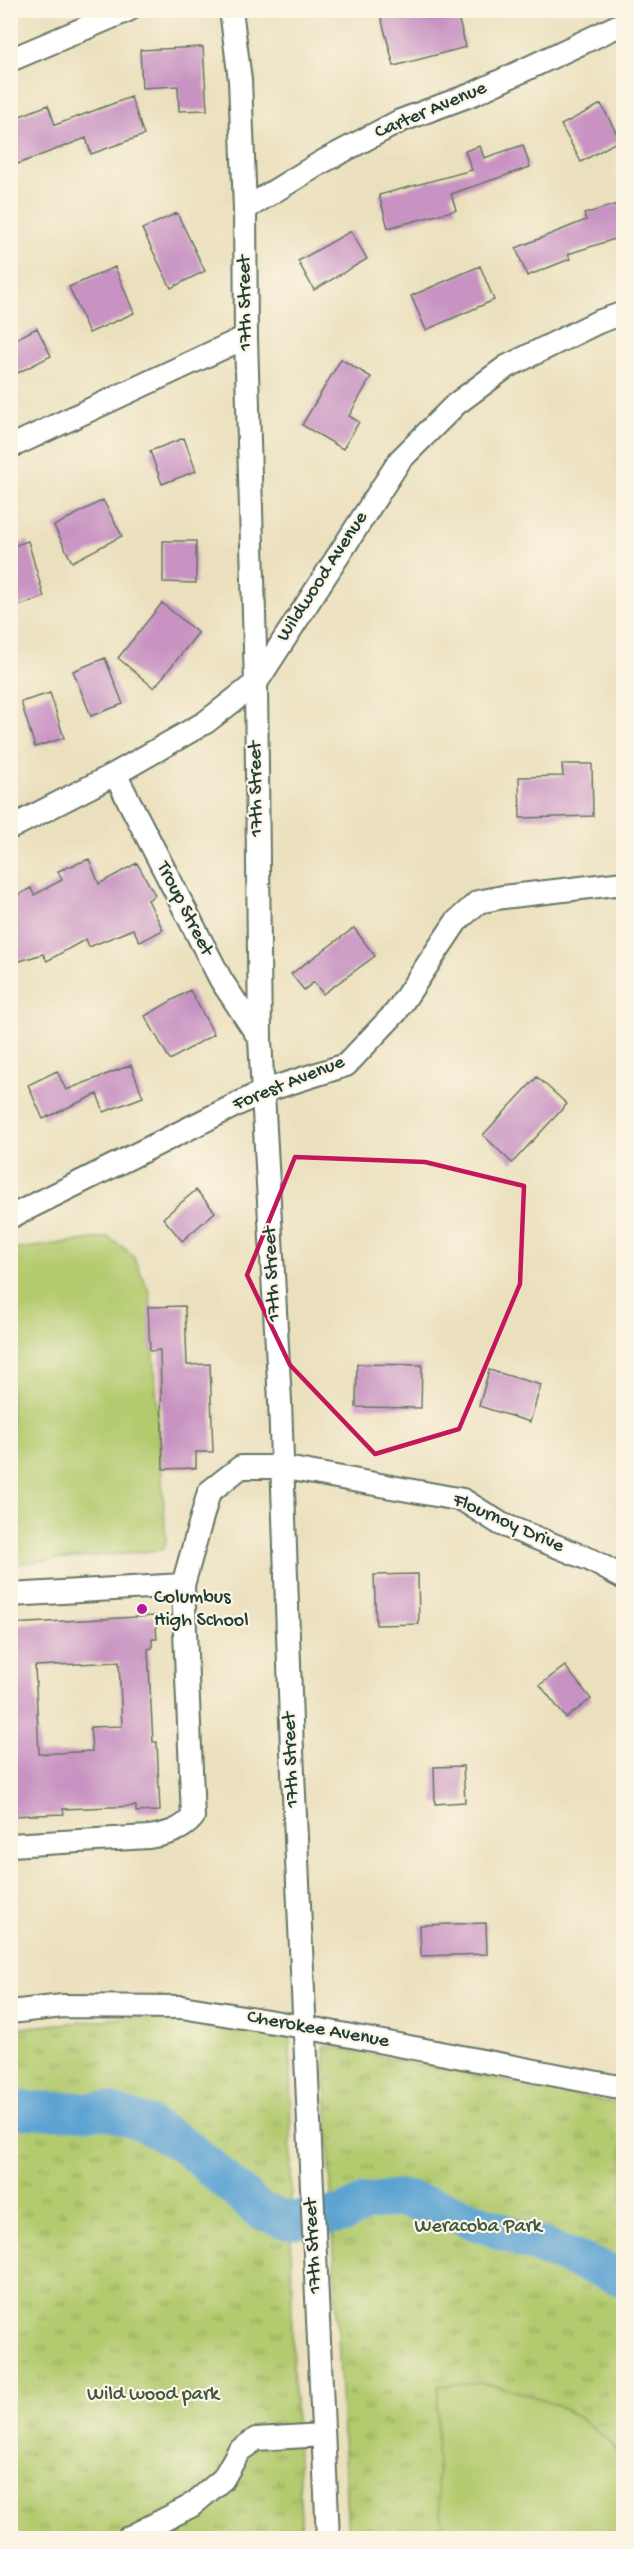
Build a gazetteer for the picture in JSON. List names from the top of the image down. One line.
{"streets":{"street":["Carter Avenue","17th Street","Wildwood Avenue","Troup Street","Forest Avenue","Flournoy Drive","Cherokee Avenue"]},"crossings":[["Carter Avenue","17th Street"],["17th Street","Wildwood Avenue"],["17th Street","Troup Street"],["17th Street","Forest Avenue"],["17th Street","Flournoy Drive"],["17th Street","Cherokee Avenue"],["Wildwood Avenue","Troup Street"]],"parks":["Weracoba Park","Wild wood park"],"places":["Columbus High School"]}
